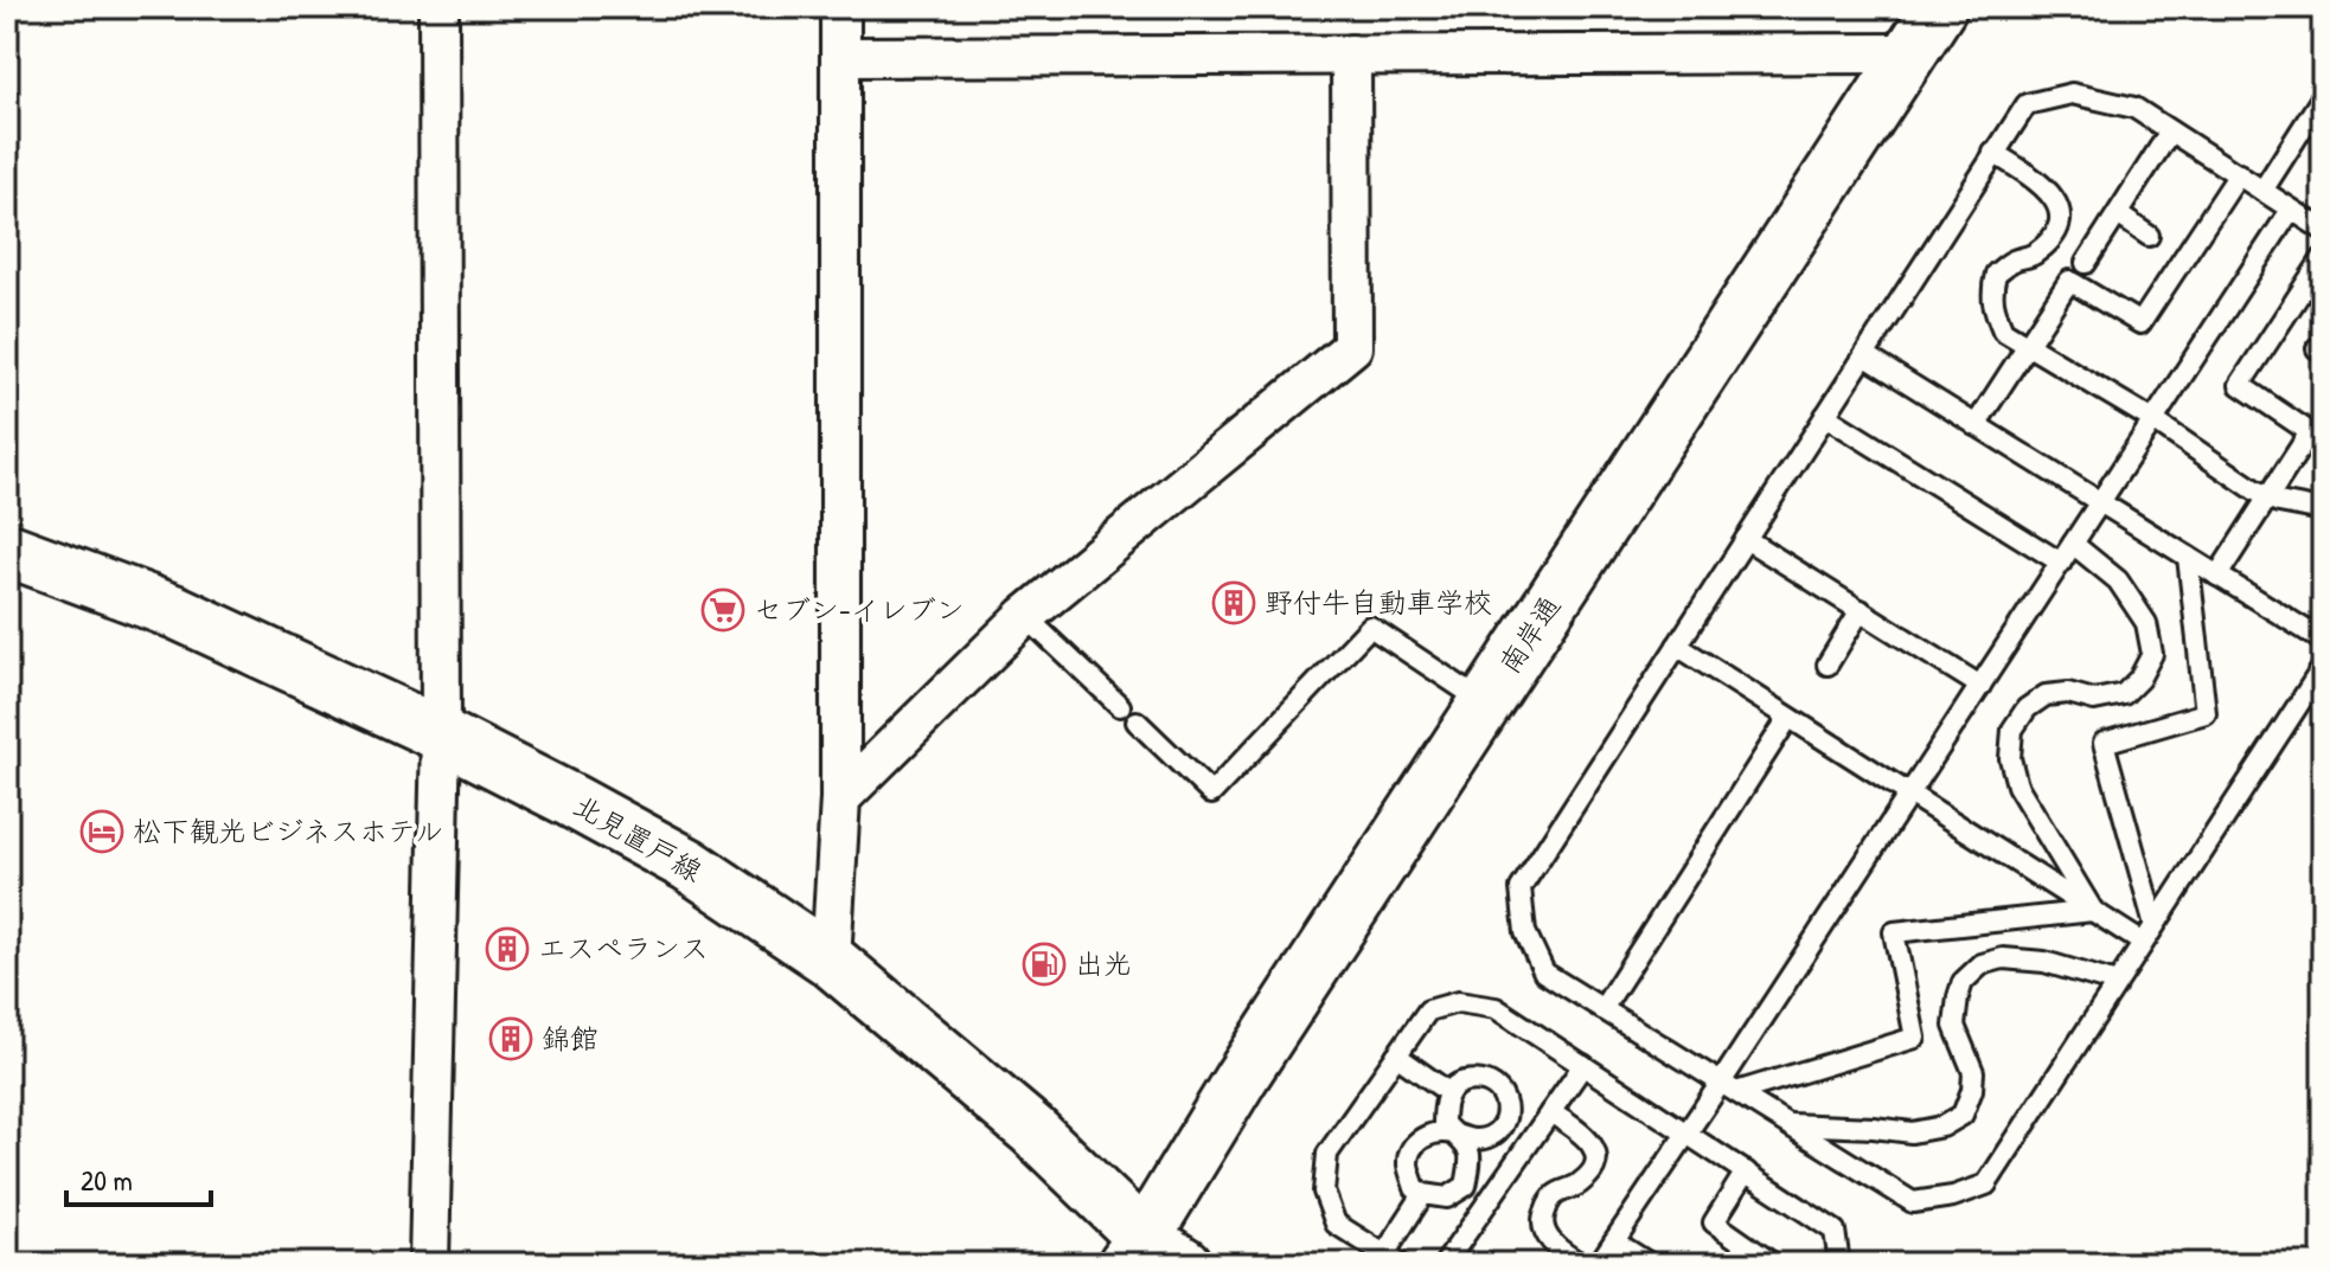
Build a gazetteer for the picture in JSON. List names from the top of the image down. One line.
{"streets":{"main road":["南岸通","北見置戸線"]},"crossings":[["南岸通","北見置戸線"]],"places":{"building":["野付牛自動車学校","エスペランス","錦館"],"supermarket":["セブン-イレブン"],"hotel":["松下観光ビジネスホテル"],"fuel station":["出光"]},"scale_bar":"20 m"}
